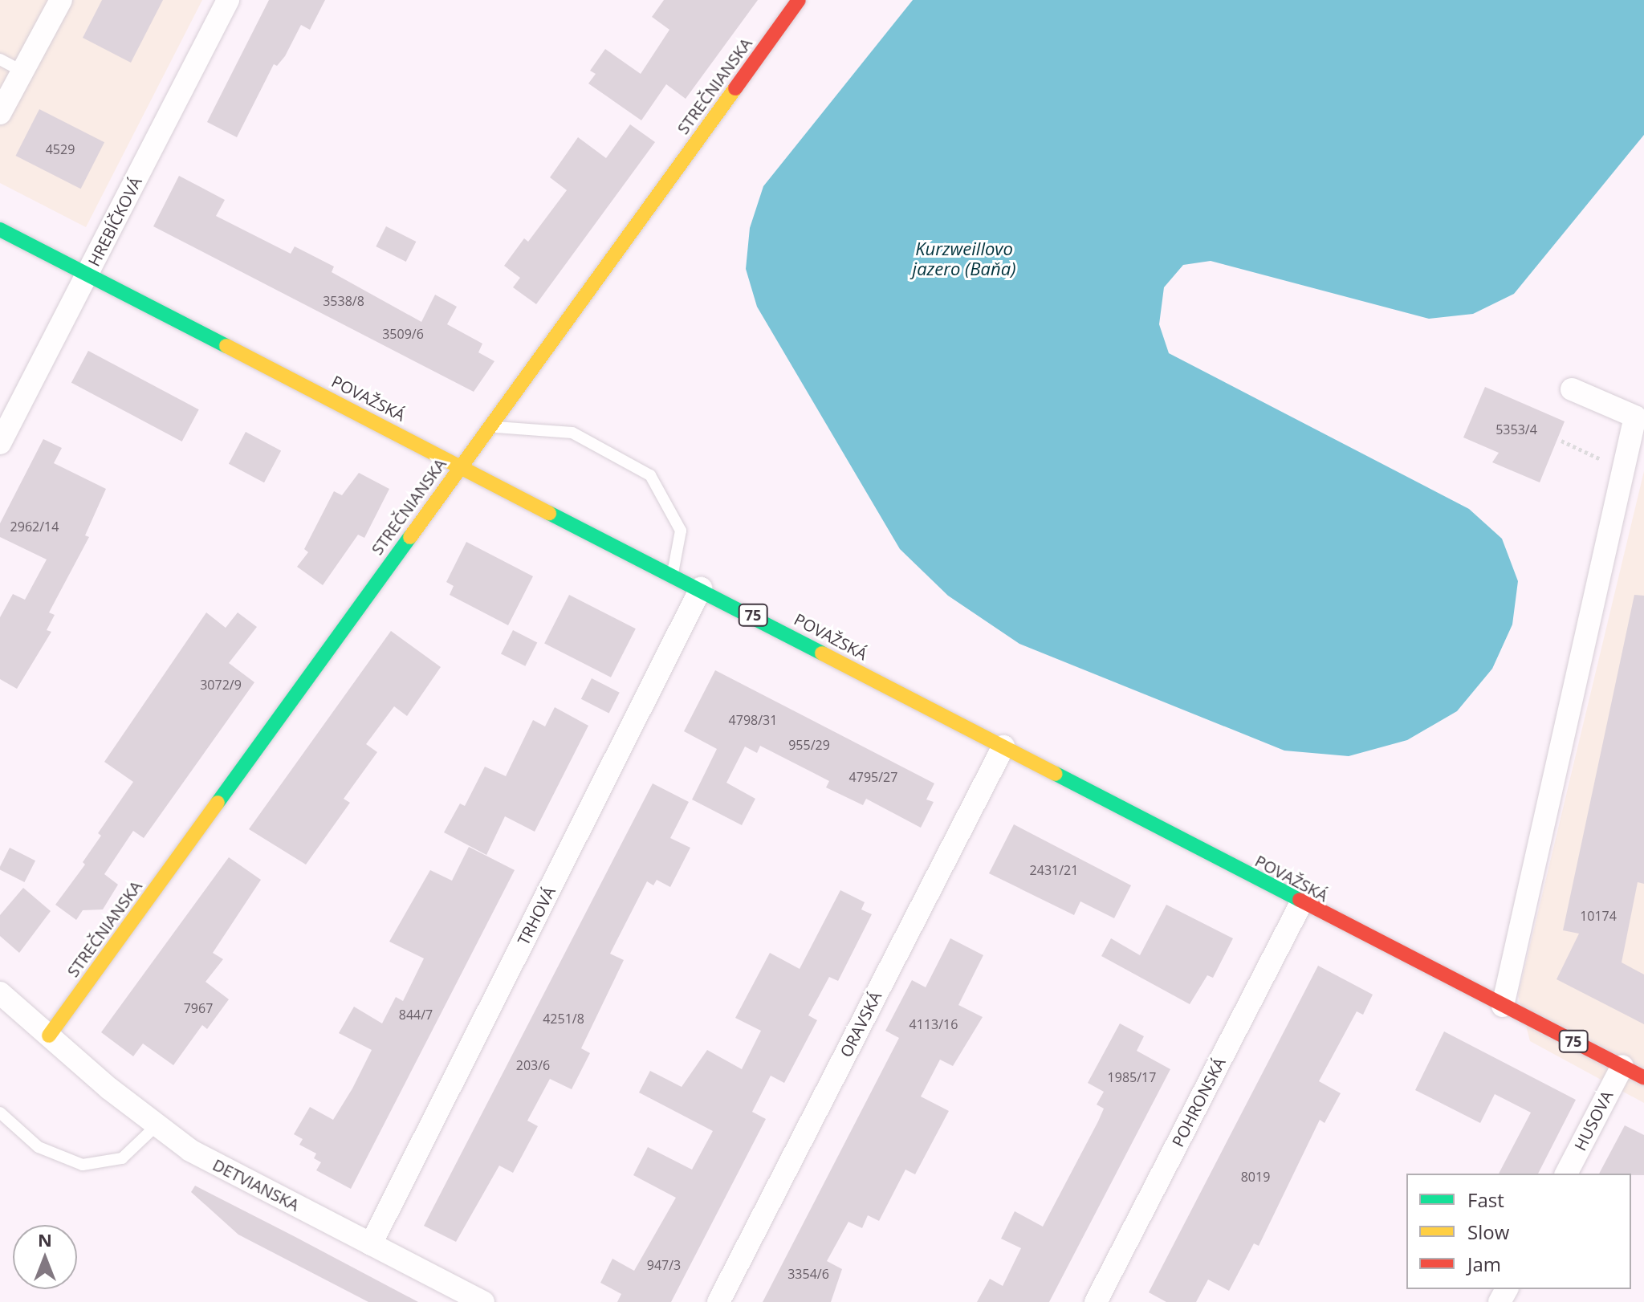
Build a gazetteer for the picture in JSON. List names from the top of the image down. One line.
{"streets":{"main road":["STREČNIANSKA","POVAŽSKÁ","75"],"street":["HREBÍČKOVÁ","TRHOVÁ","ORAVSKÁ","POHRONSKÁ","HUSOVA","DETVIANSKA"]},"crossings":[["STREČNIANSKA","POVAŽSKÁ"],["STREČNIANSKA","DETVIANSKA"],["HREBÍČKOVÁ","POVAŽSKÁ"],["POVAŽSKÁ","TRHOVÁ"],["POVAŽSKÁ","ORAVSKÁ"],["POVAŽSKÁ","POHRONSKÁ"],["POVAŽSKÁ","HUSOVA"],["TRHOVÁ","DETVIANSKA"]],"water":["Kurzweillovo jazero (Baňa)"],"house_numbers":["4529","3538/8","3509/6","5353/4","2962/14","3072/9","4798/31","955/29","4795/27","2431/21","10174","7967","844/7","4251/8","4113/16","203/6","1985/17","8019","947/3","3354/6"],"legend":["Fast","Slow","Jam"],"north":"top"}
